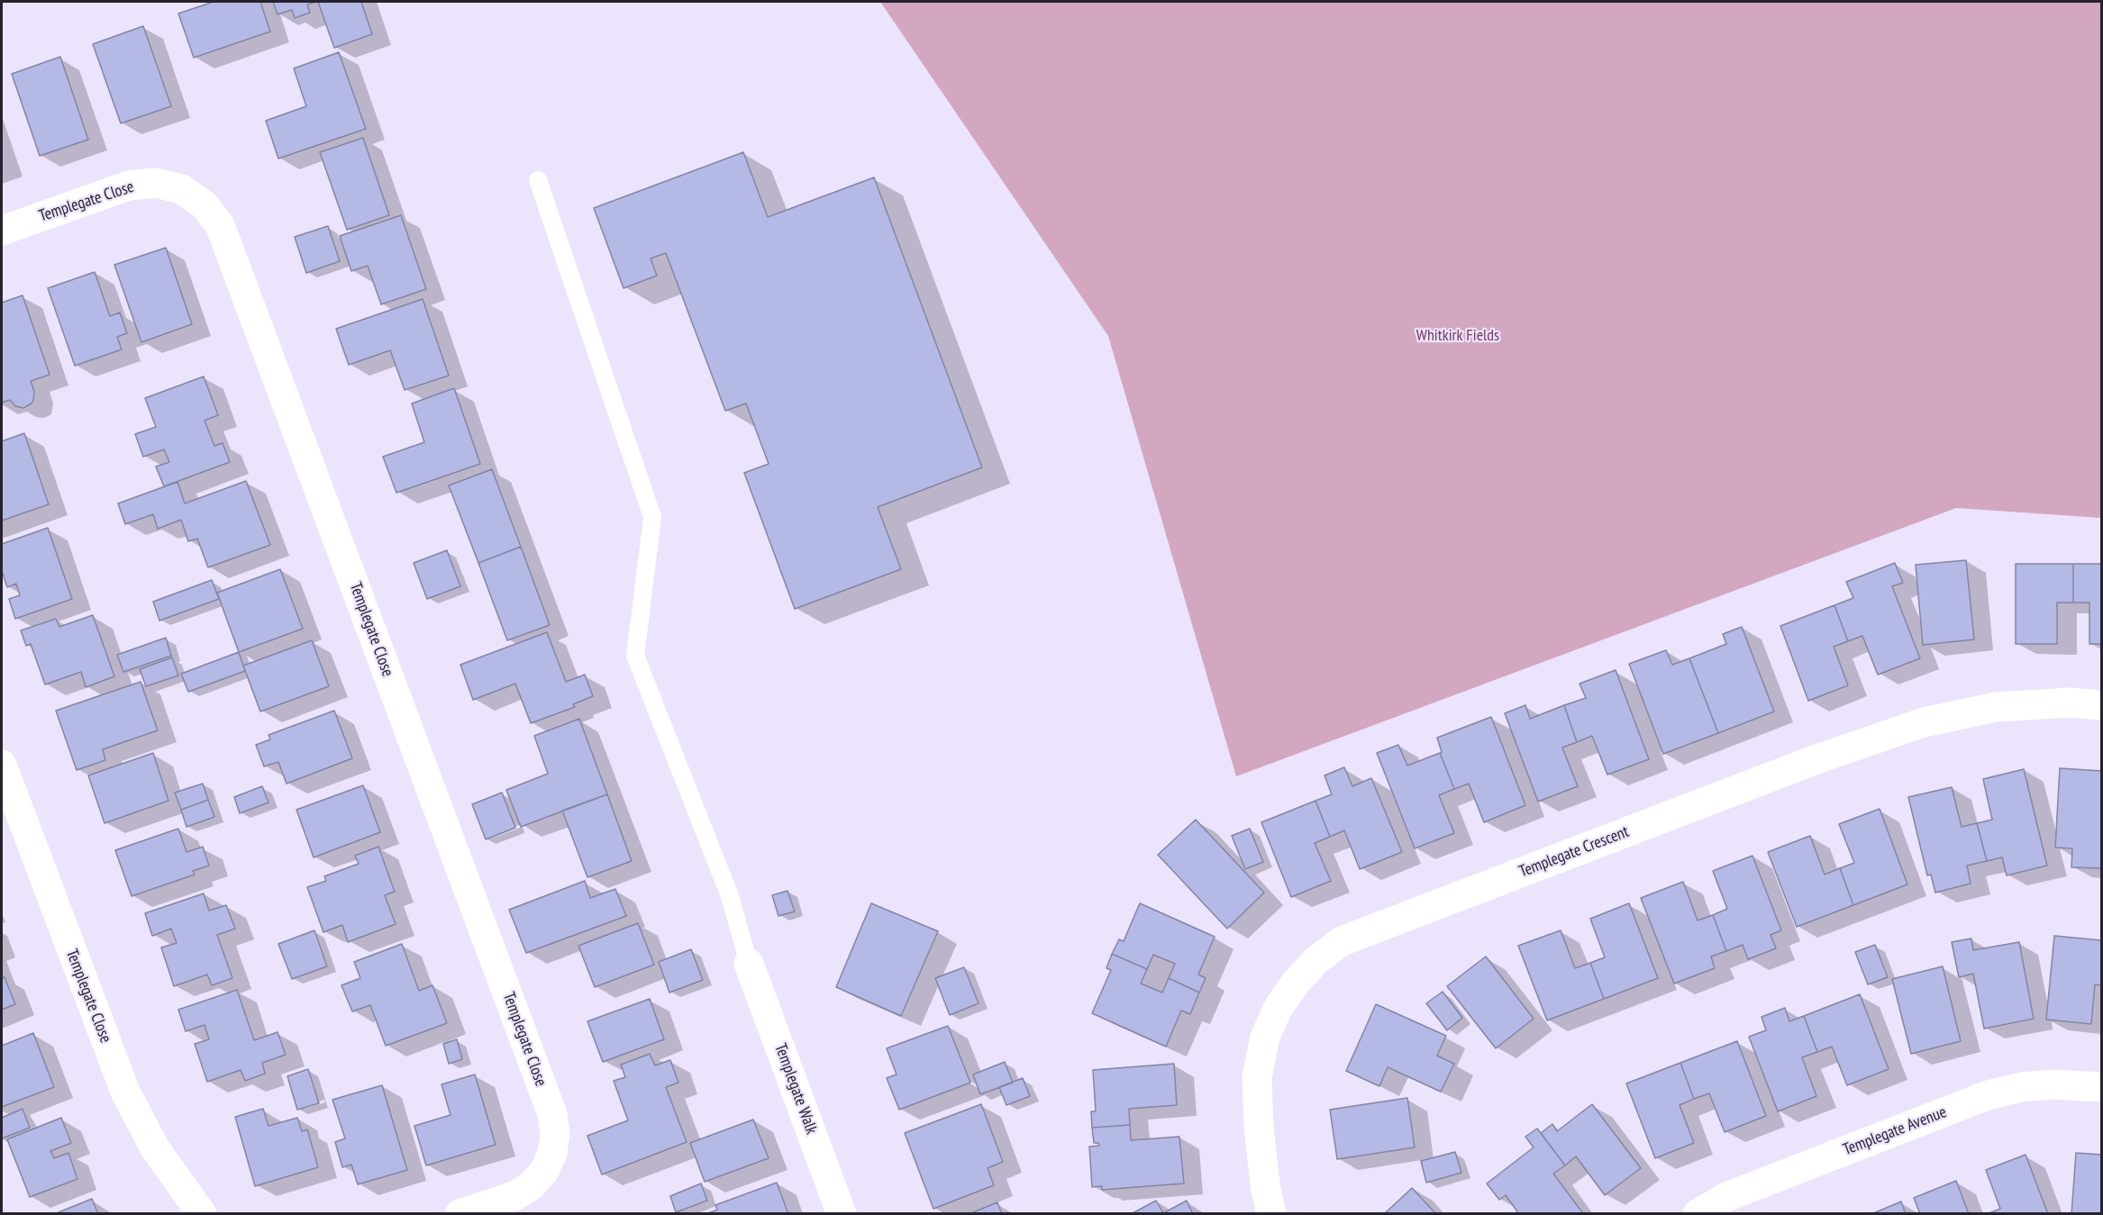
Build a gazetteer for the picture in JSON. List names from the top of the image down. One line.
{"streets":{"street":["Templegate Close","Templegate Crescent","Templegate Walk","Templegate Avenue"]},"parks":["Whitkirk Fields"]}
